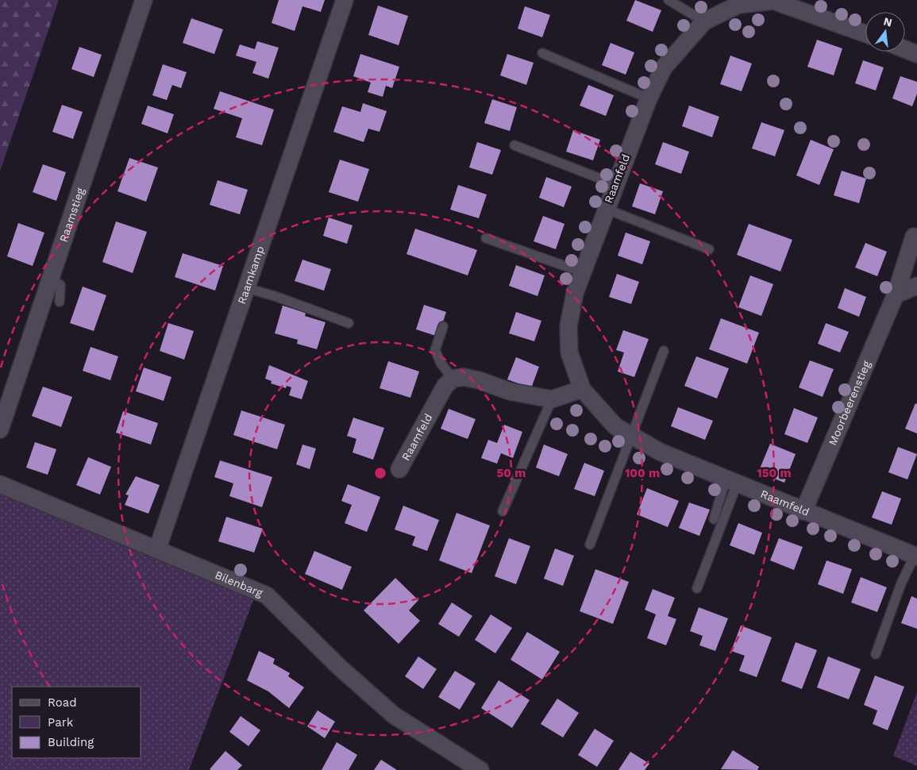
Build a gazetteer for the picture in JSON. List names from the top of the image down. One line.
{"streets":{"street":["Raamfeld","Raamstieg","Raamkamp","Moorbeerenstieg","Bilenbarg"]},"crossings":[["Raamfeld","Moorbeerenstieg"],["Raamkamp","Bilenbarg"]],"legend":["Road","Park","Building"],"north":"top","rings":["50 m","100 m","150 m"]}
